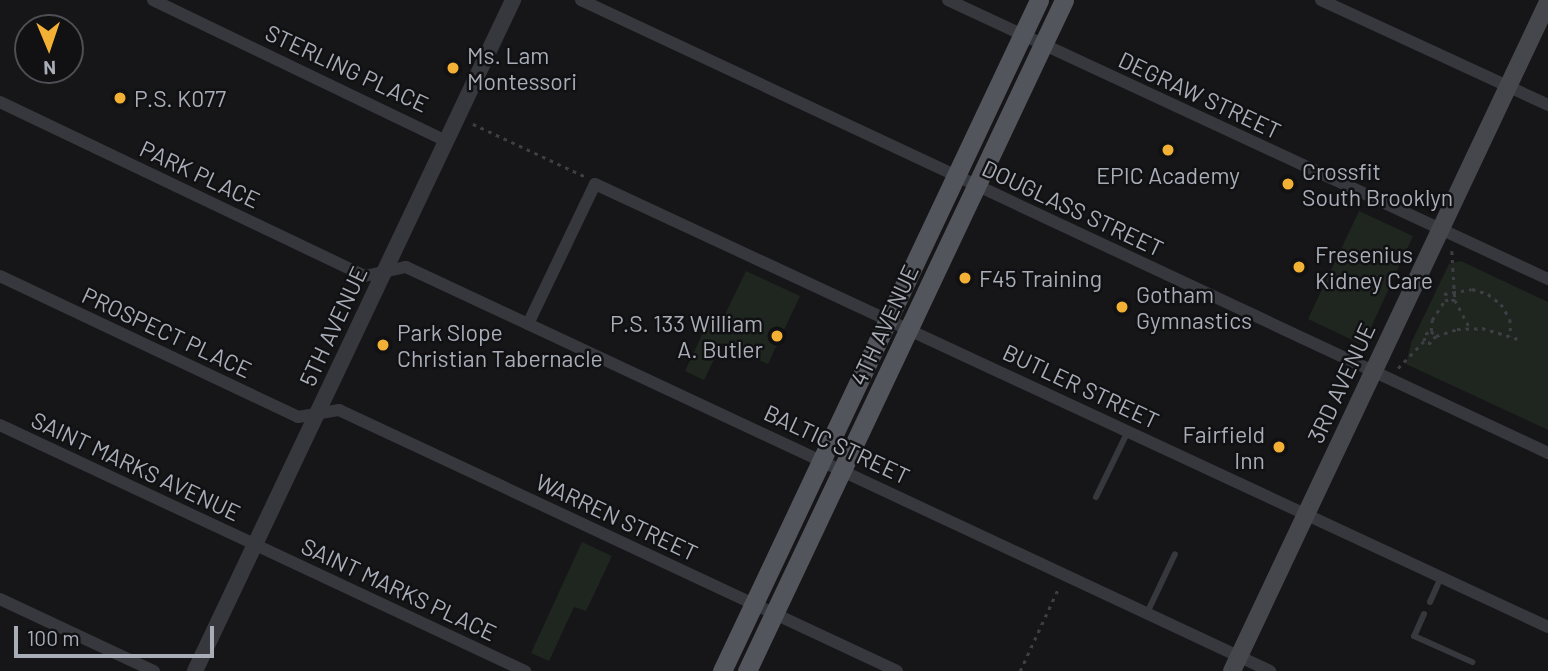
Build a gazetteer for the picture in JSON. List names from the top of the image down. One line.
{"streets":{"main road":["4TH AVENUE","3RD AVENUE"],"street":["STERLING PLACE","DEGRAW STREET","PARK PLACE","DOUGLASS STREET","5TH AVENUE","PROSPECT PLACE","BUTLER STREET","BALTIC STREET","SAINT MARKS AVENUE","WARREN STREET","SAINT MARKS PLACE"]},"crossings":[["STERLING PLACE","5TH AVENUE"],["DEGRAW STREET","4TH AVENUE"],["DEGRAW STREET","3RD AVENUE"],["PARK PLACE","5TH AVENUE"],["PARK PLACE","BALTIC STREET"],["DOUGLASS STREET","4TH AVENUE"],["DOUGLASS STREET","3RD AVENUE"],["4TH AVENUE","BUTLER STREET"],["4TH AVENUE","BALTIC STREET"],["4TH AVENUE","WARREN STREET"],["5TH AVENUE","PROSPECT PLACE"],["5TH AVENUE","BALTIC STREET"],["5TH AVENUE","SAINT MARKS AVENUE"],["5TH AVENUE","WARREN STREET"],["5TH AVENUE","SAINT MARKS PLACE"],["PROSPECT PLACE","WARREN STREET"],["3RD AVENUE","BUTLER STREET"],["3RD AVENUE","BALTIC STREET"],["SAINT MARKS AVENUE","SAINT MARKS PLACE"]],"places":["Ms. Lam Montessori","P.S. K077","EPIC Academy","Crossfit South Brooklyn","Fresenius Kidney Care","F45 Training","Gotham Gymnastics","P.S. 133 William A. Butler","Park Slope Christian Tabernacle","Fairfield Inn"],"scale_bar":"100 m","north":"bottom"}
